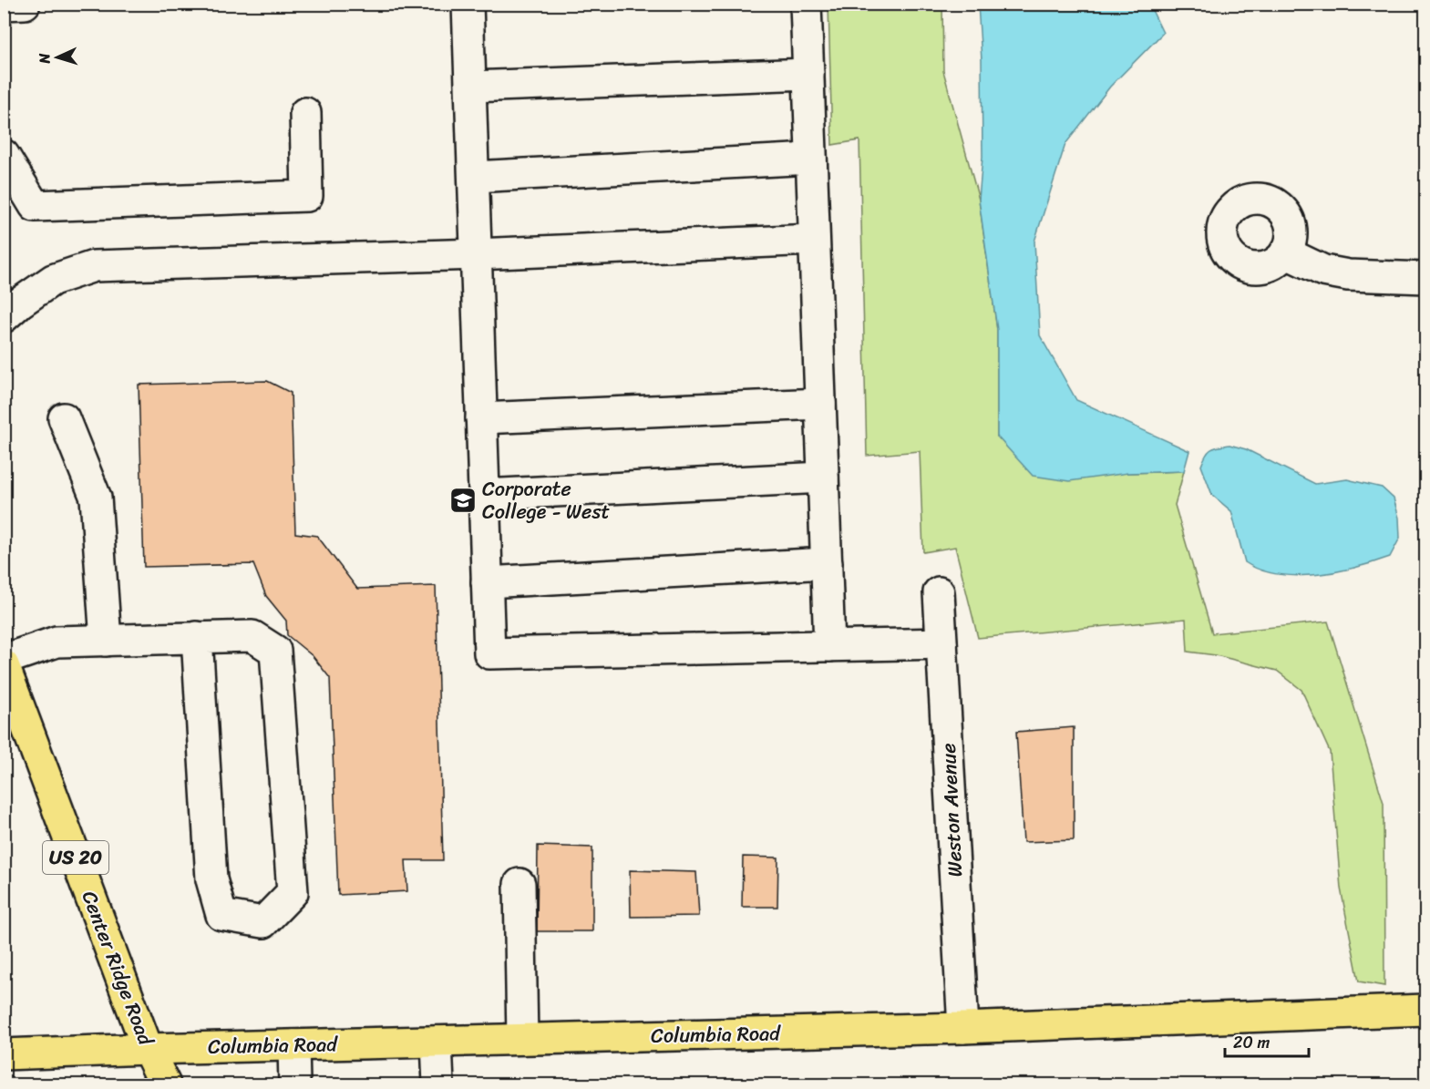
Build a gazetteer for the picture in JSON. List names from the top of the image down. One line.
{"streets":{"main road":["US 20","Center Ridge Road","Columbia Road"],"street":["Weston Avenue"]},"crossings":[["Weston Avenue","Columbia Road"],["Center Ridge Road","Columbia Road"]],"places":{"school or university":["Corporate College - West"]},"scale_bar":"20 m","north":"left"}
